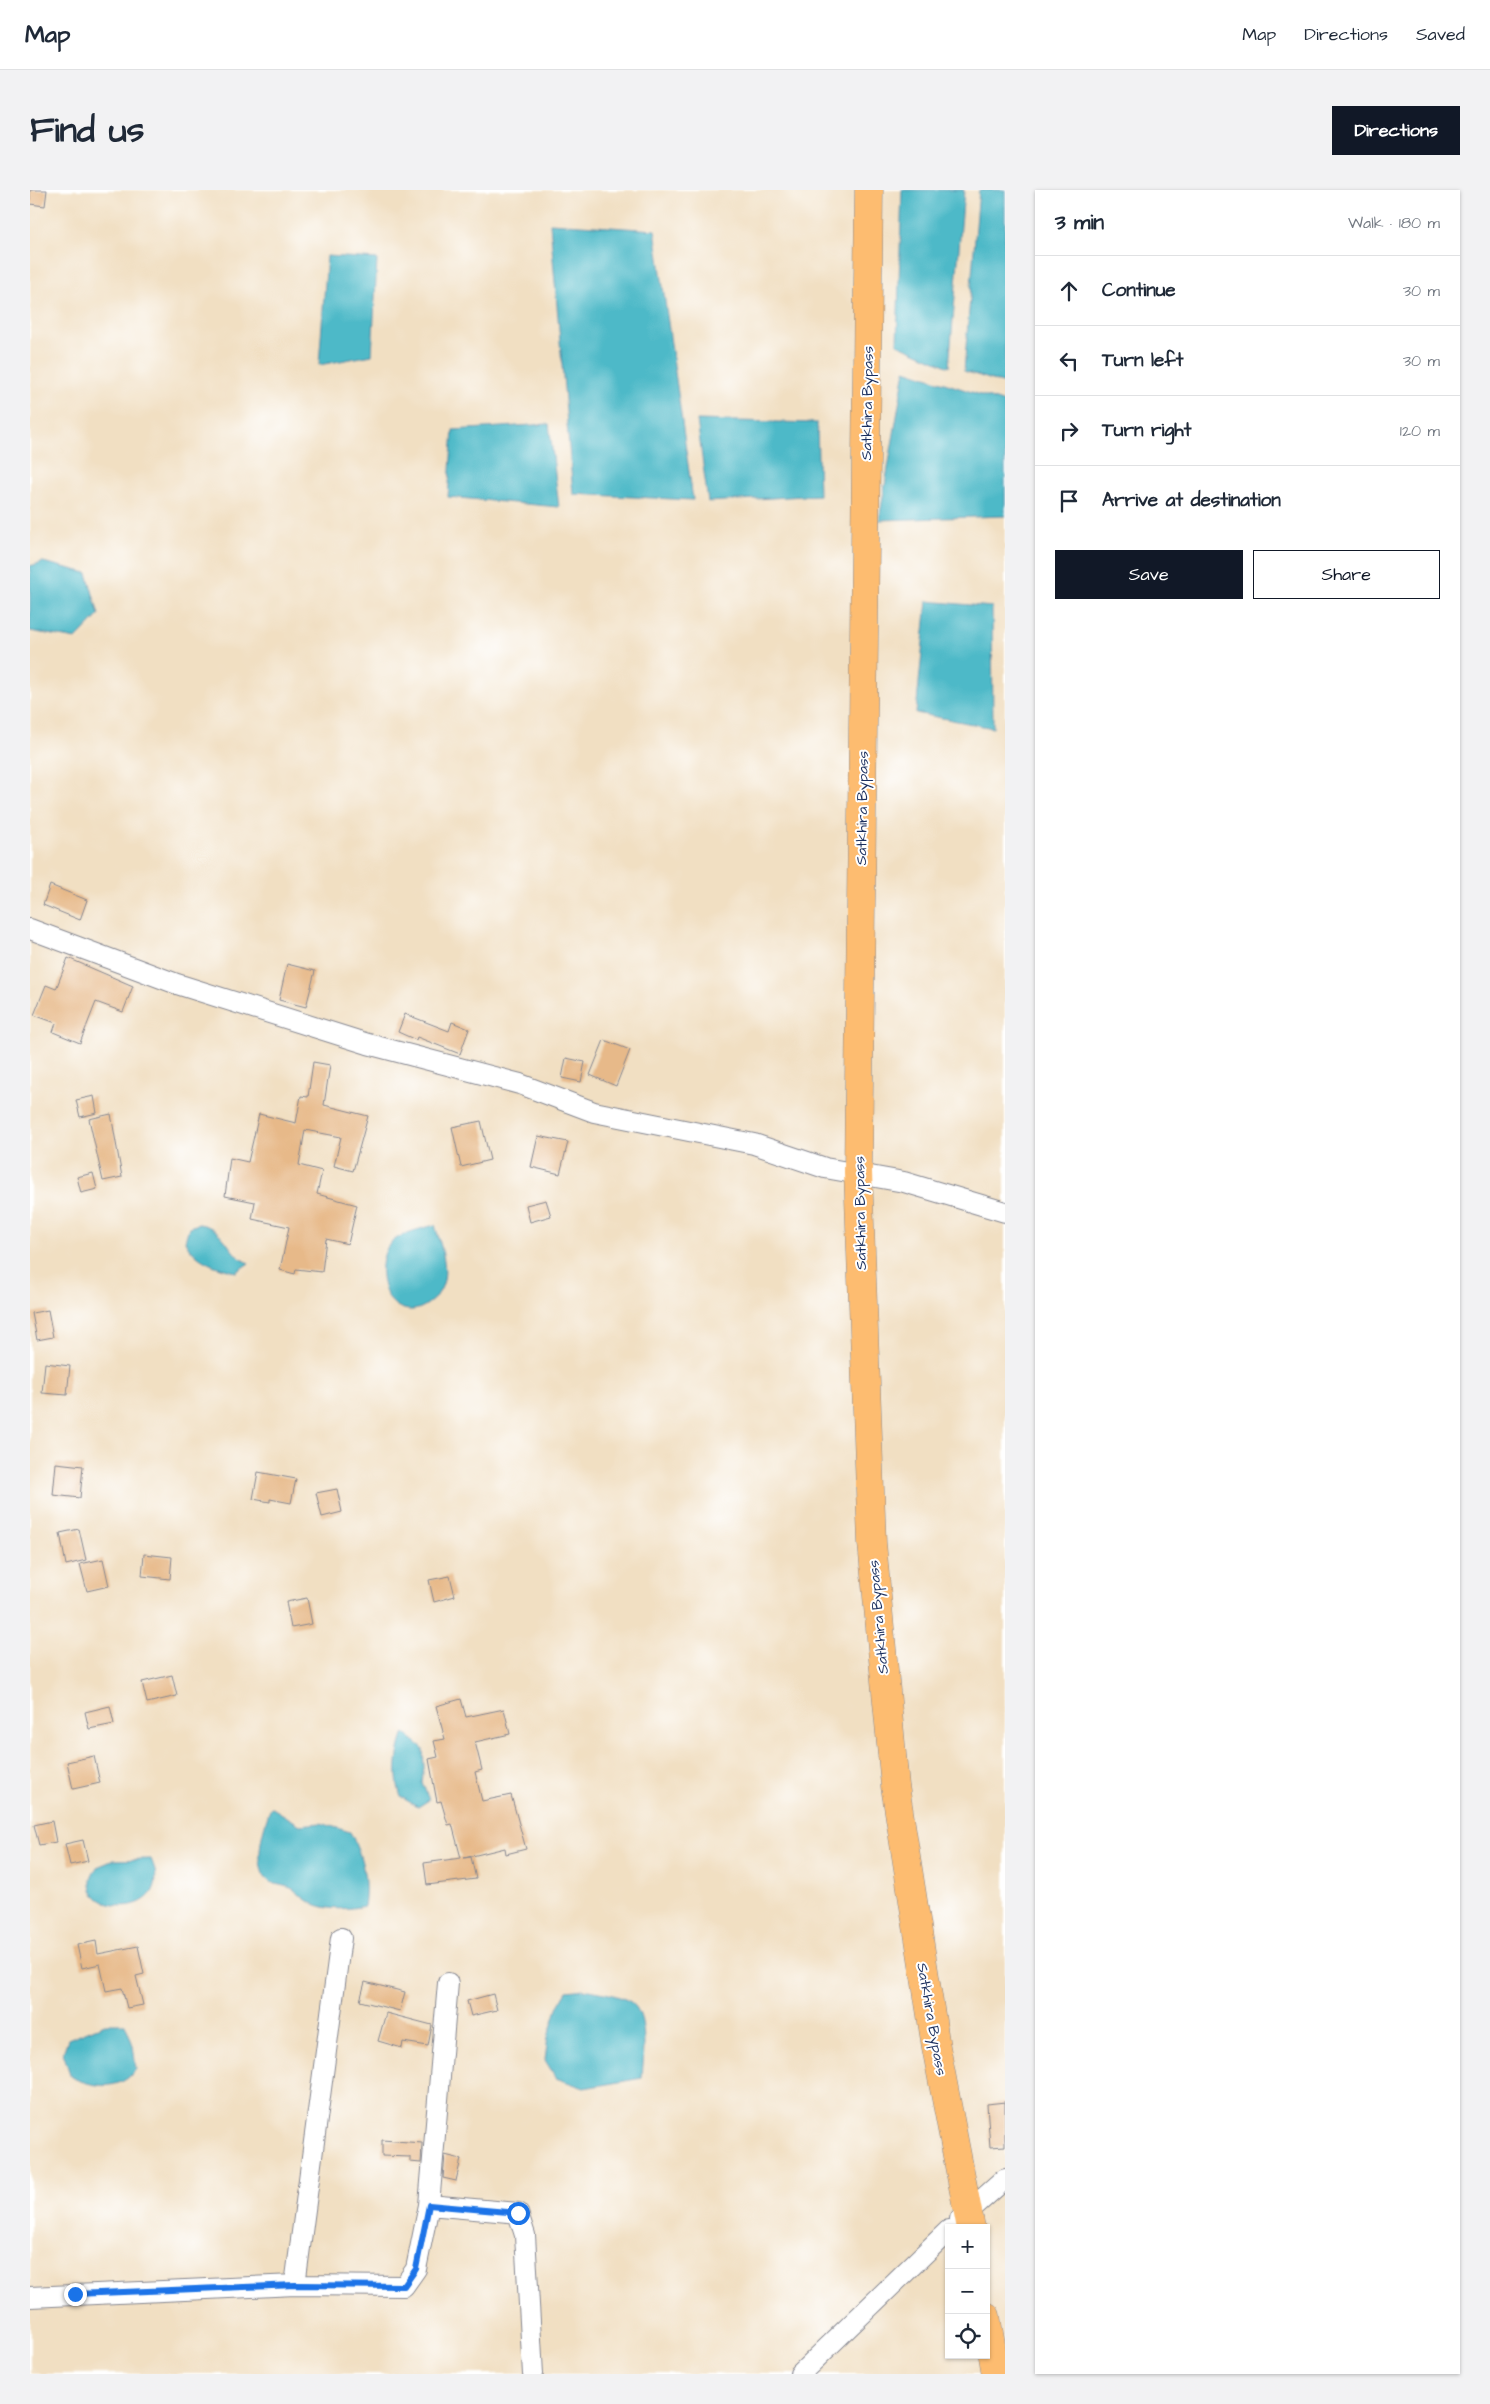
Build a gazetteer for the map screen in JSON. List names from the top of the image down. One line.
{"streets":{"highway":["Satkhira Bypass"]},"page":{"header":"Map","nav":["Map","Directions","Saved"],"title":"Find us","buttons":["Directions",["Save","Share"]],"heading":["3 min","Walk · 180 m"],"list":[["Continue","30 m"],["Turn left","30 m"],["Turn right","120 m"],"Arrive at destination"],"map_buttons":["+","−"]}}
